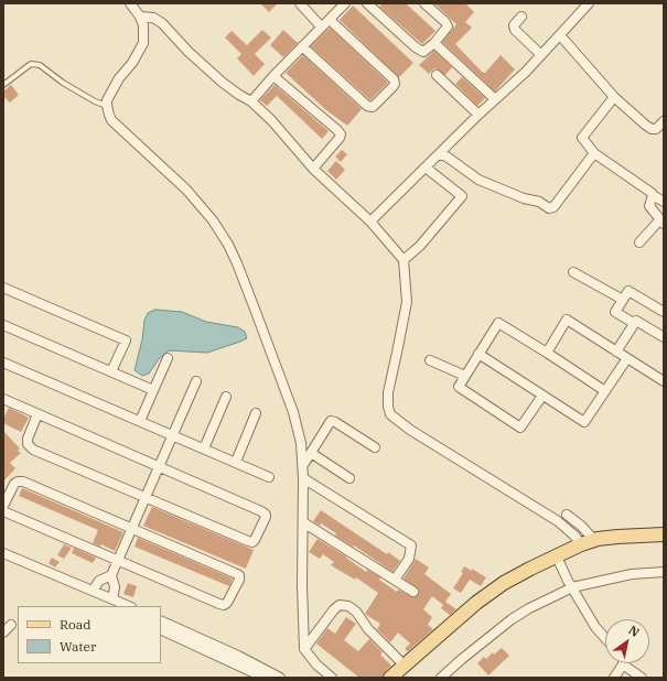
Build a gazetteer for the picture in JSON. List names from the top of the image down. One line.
{"legend":["Road","Water"],"north":"top right"}
